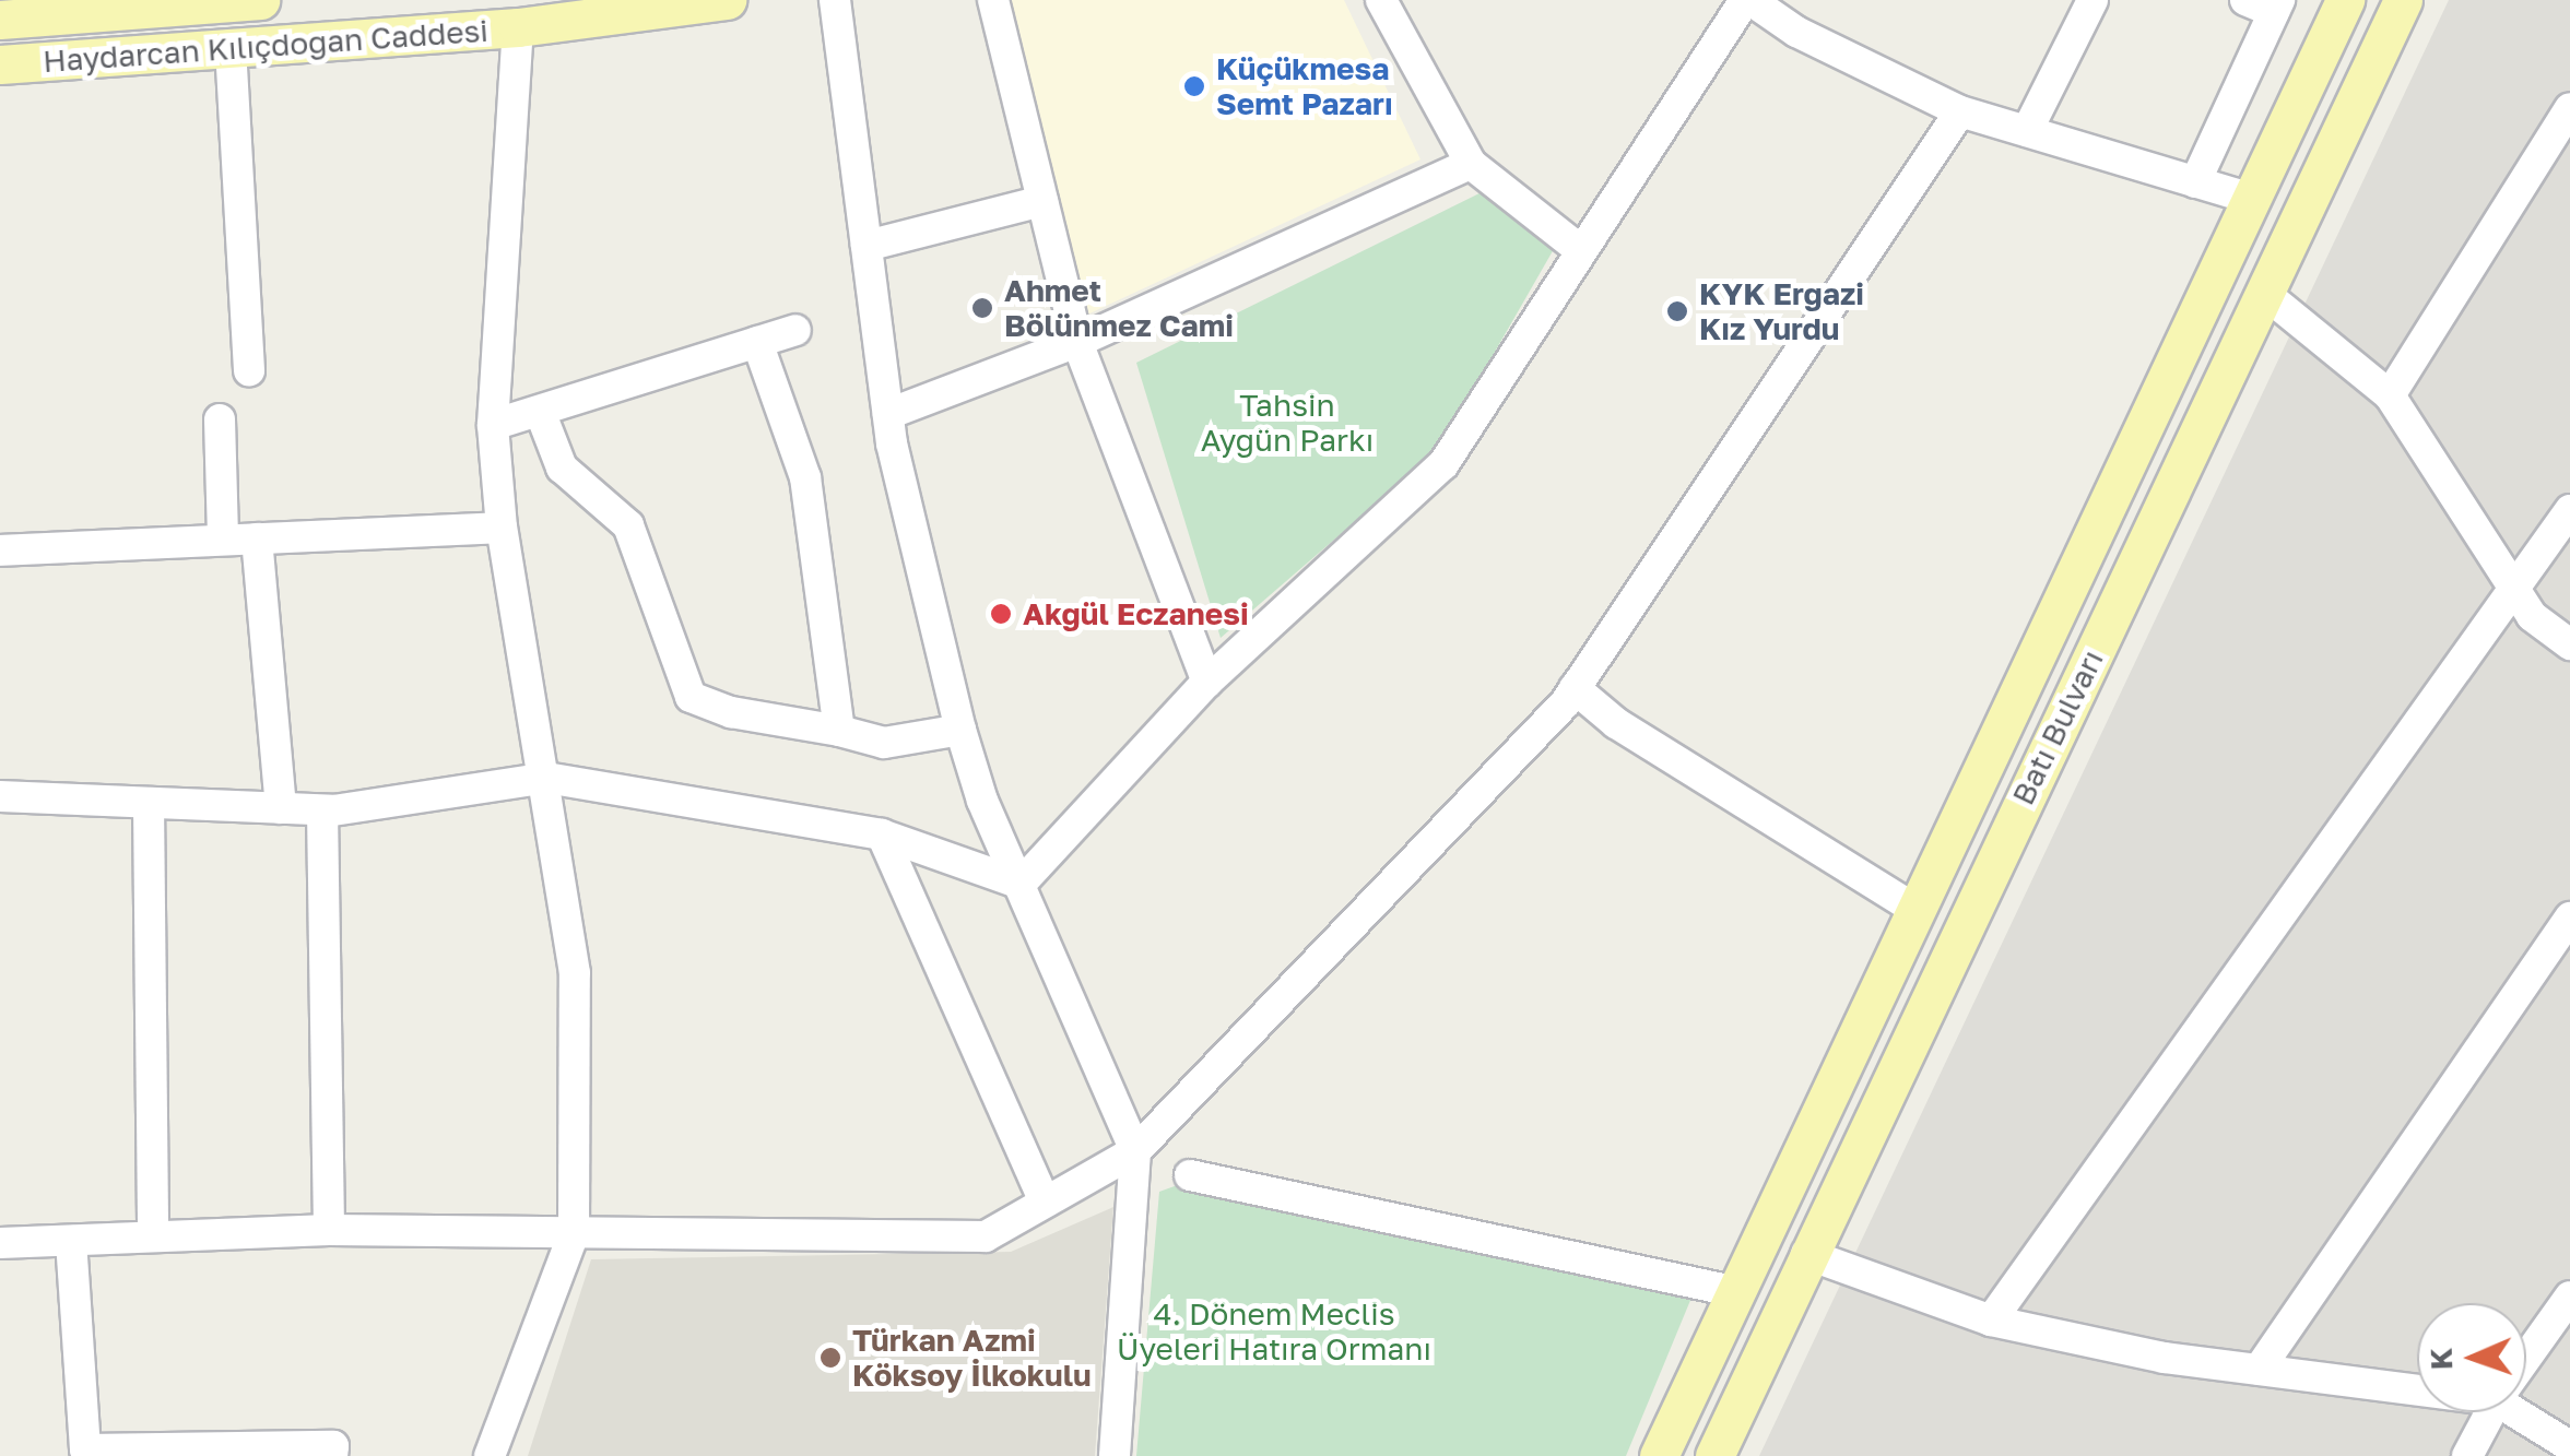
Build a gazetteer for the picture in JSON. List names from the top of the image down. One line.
{"streets":{"main road":["Haydarcan Kılıçdoğan Caddesi","Batı Bulvarı"]},"parks":["Tahsin Aygün Parkı","4. Dönem Meclis Üyeleri Hatıra Ormanı"],"places":["Küçükmesa Semt Pazarı","Ahmet Bölünmez Cami","KYK Ergazi Kız Yurdu","Akgül Eczanesi","Türkan Azmi Köksoy İlkokulu"],"north":"left"}
